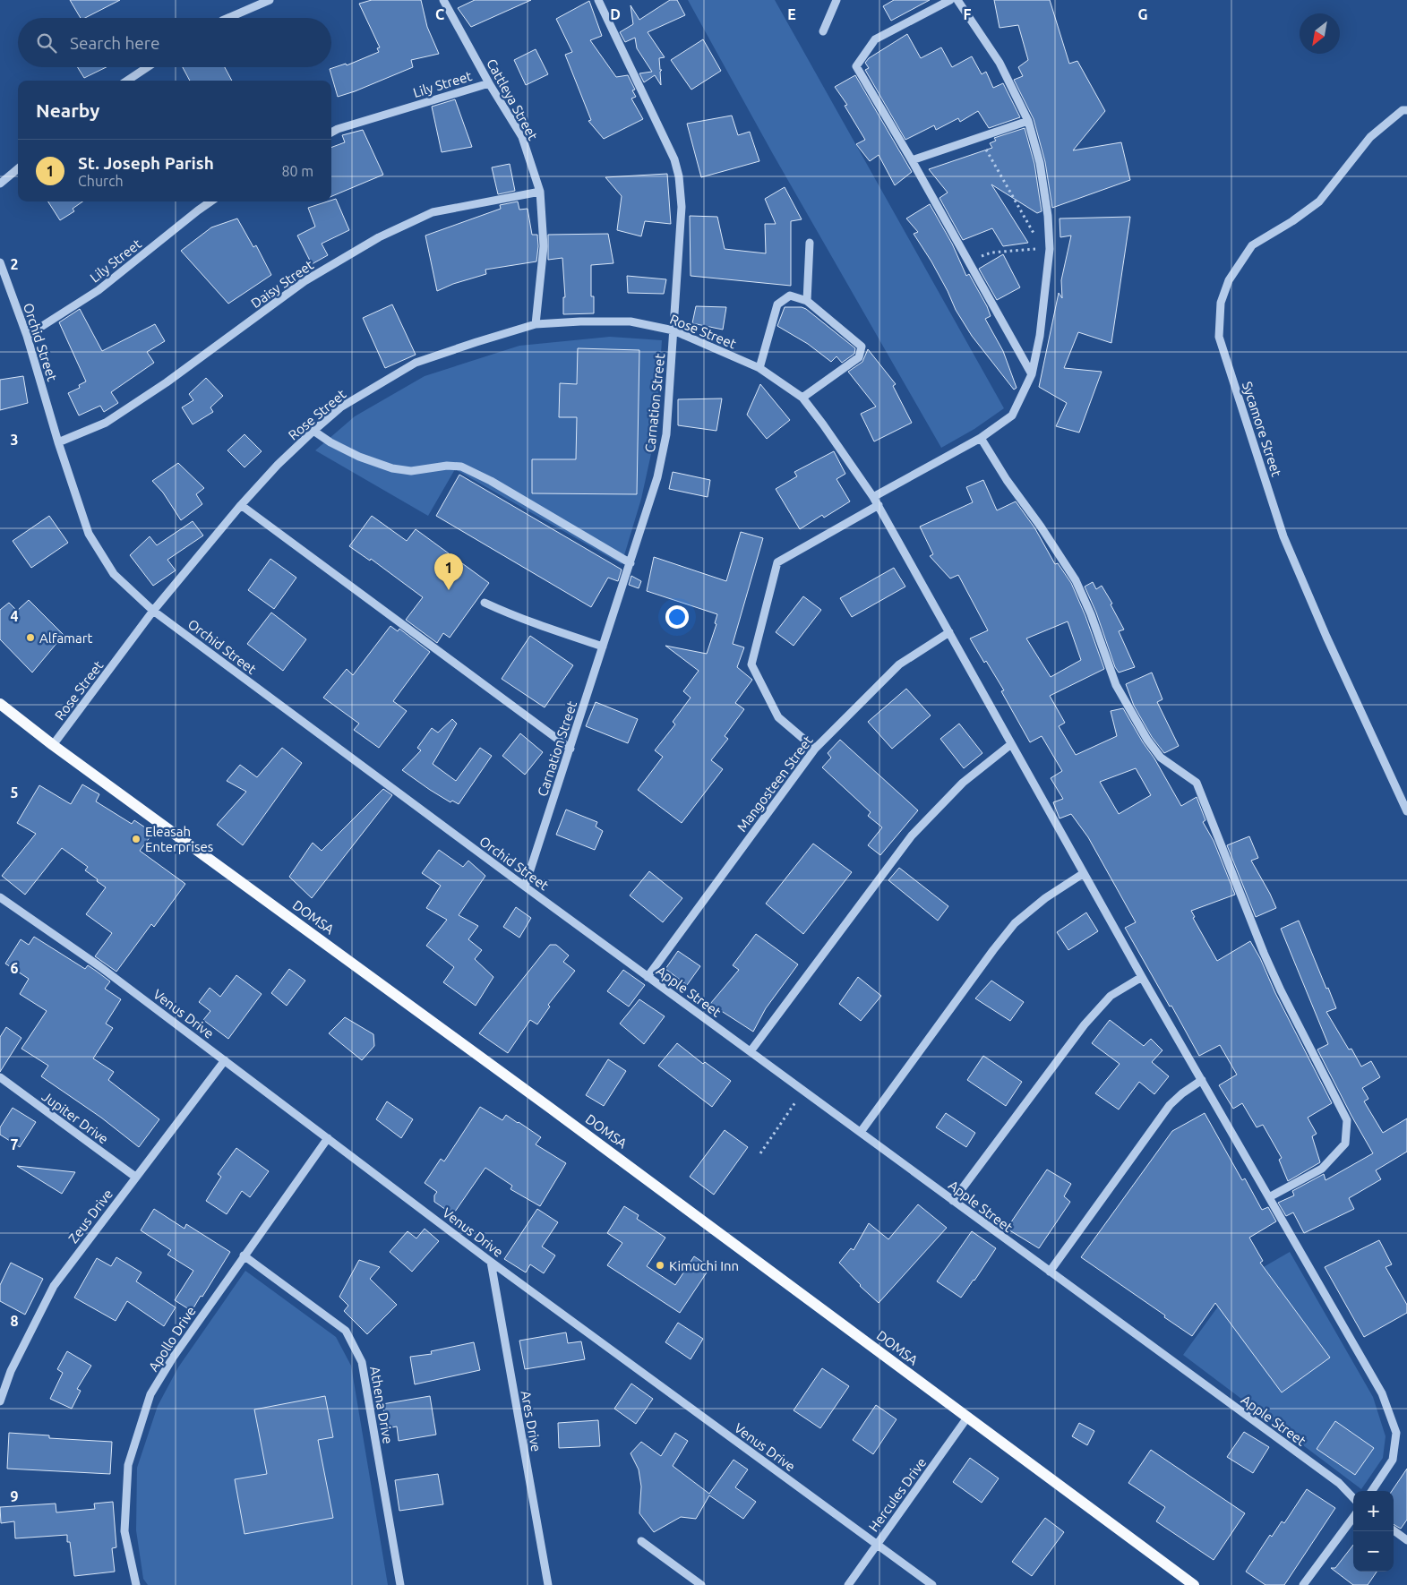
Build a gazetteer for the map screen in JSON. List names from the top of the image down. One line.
{"streets":{"main road":["DOMSA"],"street":["Lily Street","Cattleya Street","Daisy Street","Rose Street","Orchid Street","Carnation Street","Sycamore Street","Mangosteen Street","Apple Street","Venus Drive","Jupiter Drive","Zeus Drive","Apollo Drive","Athena Drive","Ares Drive","Hercules Drive"]},"crossings":[["Lily Street","Cattleya Street"],["Lily Street","Orchid Street"],["Cattleya Street","Daisy Street"],["Cattleya Street","Rose Street"],["Daisy Street","Orchid Street"],["Rose Street","Orchid Street"],["Rose Street","Carnation Street"],["Rose Street","Mangosteen Street"],["Rose Street","DOMSA"],["Orchid Street","Carnation Street"],["Orchid Street","Apple Street"],["Mangosteen Street","Apple Street"],["DOMSA","Hercules Drive"],["Venus Drive","Zeus Drive"],["Venus Drive","Apollo Drive"],["Venus Drive","Ares Drive"],["Venus Drive","Hercules Drive"],["Jupiter Drive","Zeus Drive"],["Apollo Drive","Athena Drive"]],"places":["Alfamart","Eleasah Enterprises","Kimuchi Inn"],"north":"bottom left","page":{"search":"Search here","heading":"Nearby","list":[{"mark":"1","name":"St. Joseph Parish","note":"Church","value":"80 m"}],"pins":"1","map_buttons":["+","−"]},"grid":{"columns":["C","D","E","F","G"],"rows":["2","3","4","5","6","7","8","9"]}}
